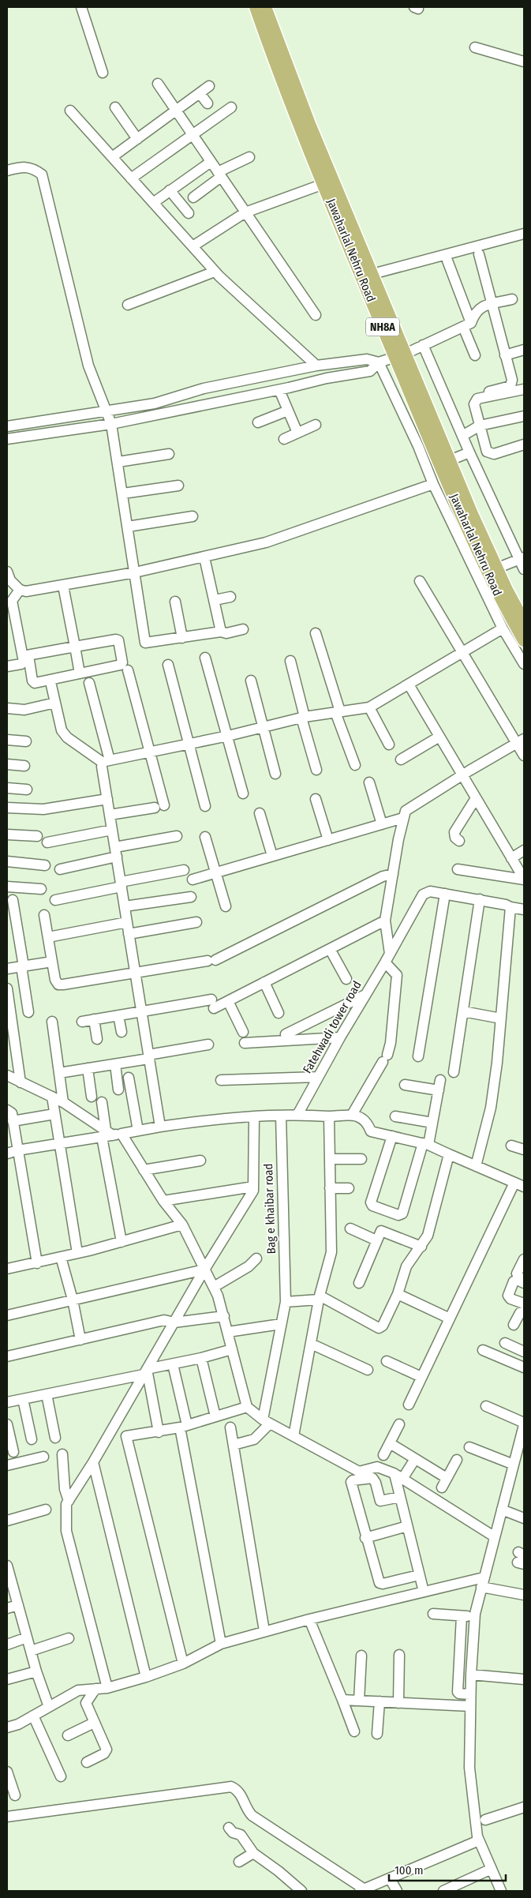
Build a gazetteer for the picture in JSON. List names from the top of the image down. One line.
{"streets":{"main road":["Jawaharlal Nehru Road","NH8A"],"street":["Fatehwadi tower road","Bag e khaibar road"]},"scale_bar":"100 m"}
